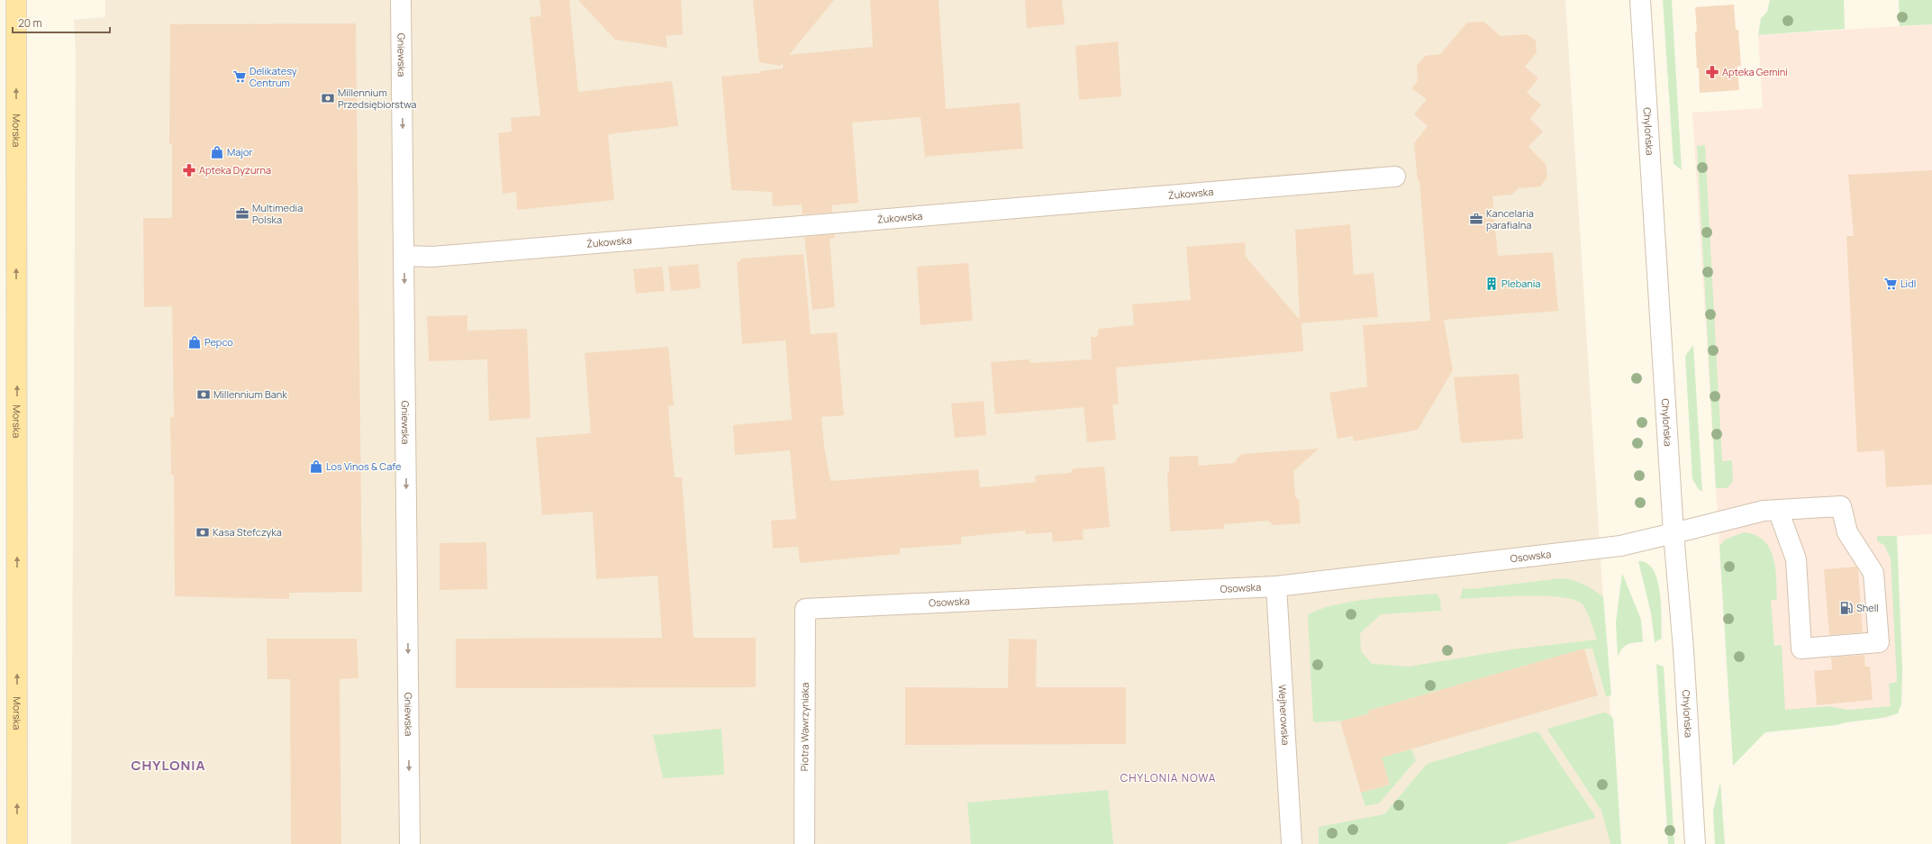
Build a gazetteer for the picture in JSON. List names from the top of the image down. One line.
{"streets":{"main road":["Morska"],"street":["Gniewska","Chylońska","Żukowska","Osowska","Wejherowska","Piotra Wawrzyniaka"]},"crossings":[["Gniewska","Żukowska"],["Chylońska","Osowska"],["Osowska","Wejherowska"],["Osowska","Piotra Wawrzyniaka"]],"one_way":["Gniewska","Morska"],"districts":["CHYLONIA","CHYLONIA NOWA"],"places":{"pharmacy":["Apteka Gemini","Apteka Dyżurna"],"supermarket":["Delikatesy Centrum","Lidl"],"bank":["Millennium Przedsiębiorstwa","Millennium Bank","Kasa Stefczyka"],"shop":["Major","Pepco","Los Vinos & Cafe"],"office":["Multimedia Polska","Kancelaria parafialna"],"building":["Plebania"],"fuel station":["Shell"]},"scale_bar":"20 m"}
